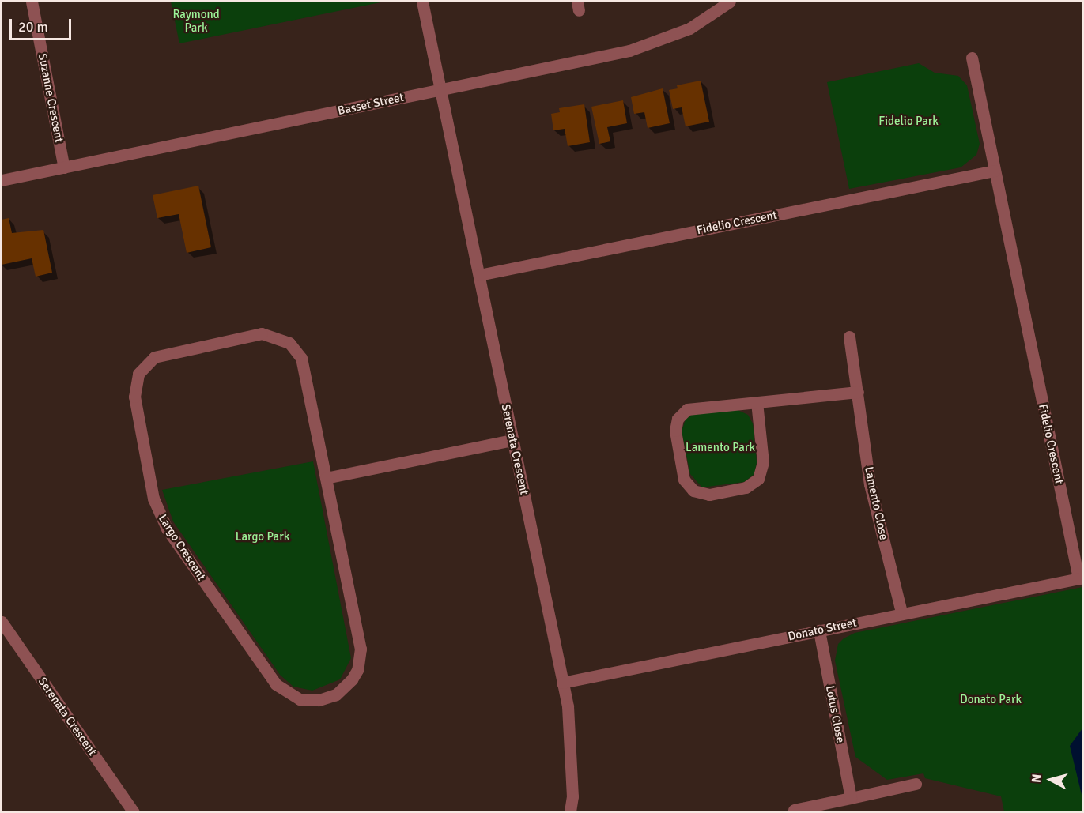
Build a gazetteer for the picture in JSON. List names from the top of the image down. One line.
{"streets":{"street":["Suzanne Crescent","Basset Street","Fidelio Crescent","Serenata Crescent","Lamento Close","Largo Crescent","Donato Street","Lotus Close"]},"crossings":[["Suzanne Crescent","Basset Street"],["Basset Street","Serenata Crescent"],["Fidelio Crescent","Serenata Crescent"],["Fidelio Crescent","Donato Street"],["Serenata Crescent","Donato Street"],["Lamento Close","Donato Street"],["Donato Street","Lotus Close"]],"parks":["Raymond Park","Fidelio Park","Lamento Park","Largo Park","Donato Park"],"scale_bar":"20 m","north":"left"}
